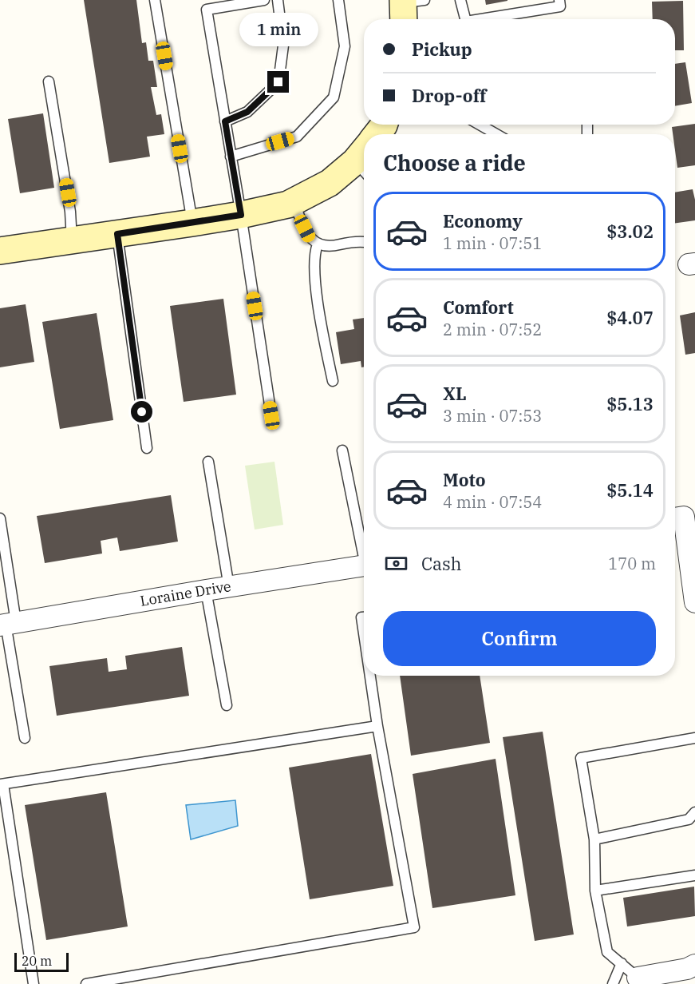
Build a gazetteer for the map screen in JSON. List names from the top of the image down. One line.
{"streets":{"street":["Loraine Drive"]},"scale_bar":"20 m","page":{"bubble":"1 min","banner":["Pickup","Drop-off"],"heading":"Choose a ride","list":[{"name":"Economy","note":"1 min · 07:51","value":"$3.02"},{"name":"Comfort","note":"2 min · 07:52","value":"$4.07"},{"name":"XL","note":"3 min · 07:53","value":"$5.13"},{"name":"Moto","note":"4 min · 07:54","value":"$5.14"}],"pay":["Cash","170 m"],"buttons":"Confirm","scale":"20 m"}}
